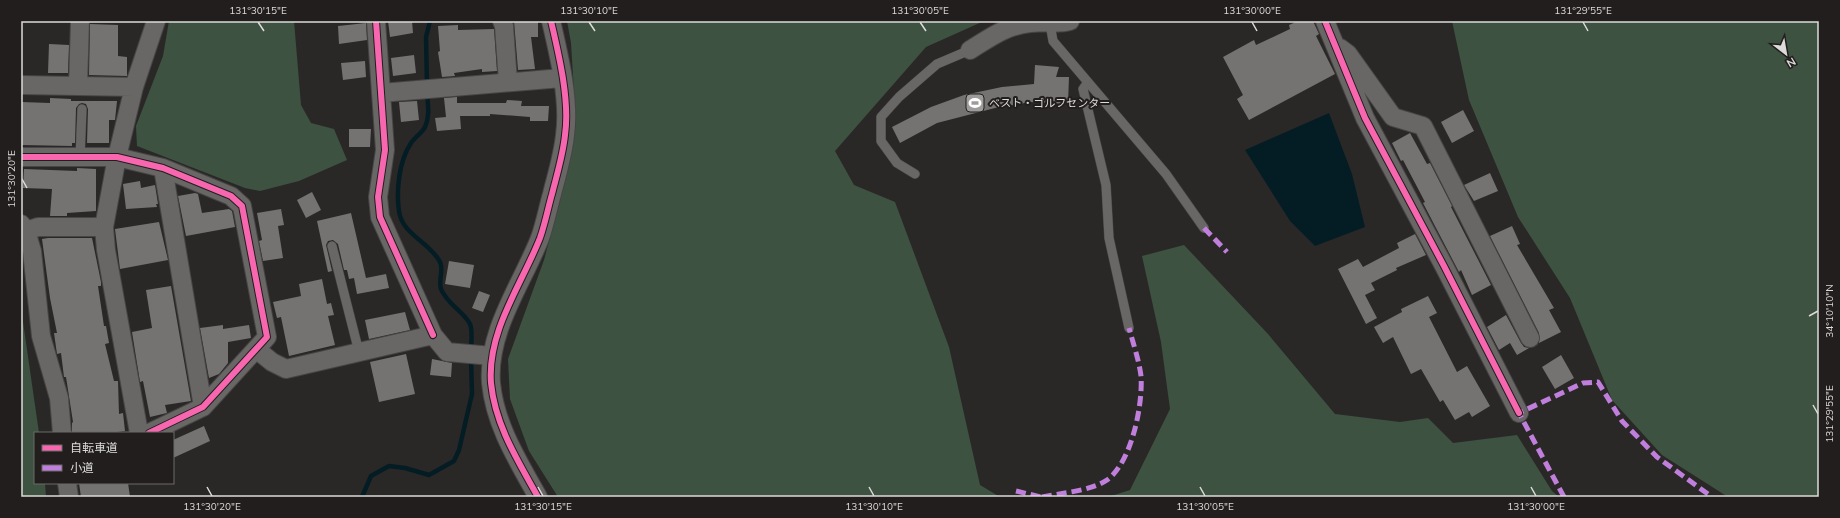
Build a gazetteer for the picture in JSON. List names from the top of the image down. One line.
{"places":{"sports":["ベスト・ゴルフセンター"]},"legend":["自転車道","小道"],"north":"bottom right","coordinates":["131°30'15\"E","131°30'10\"E","131°30'05\"E","131°30'00\"E","131°29'55\"E","131°30'20\"E","34°10'10\"N"]}
